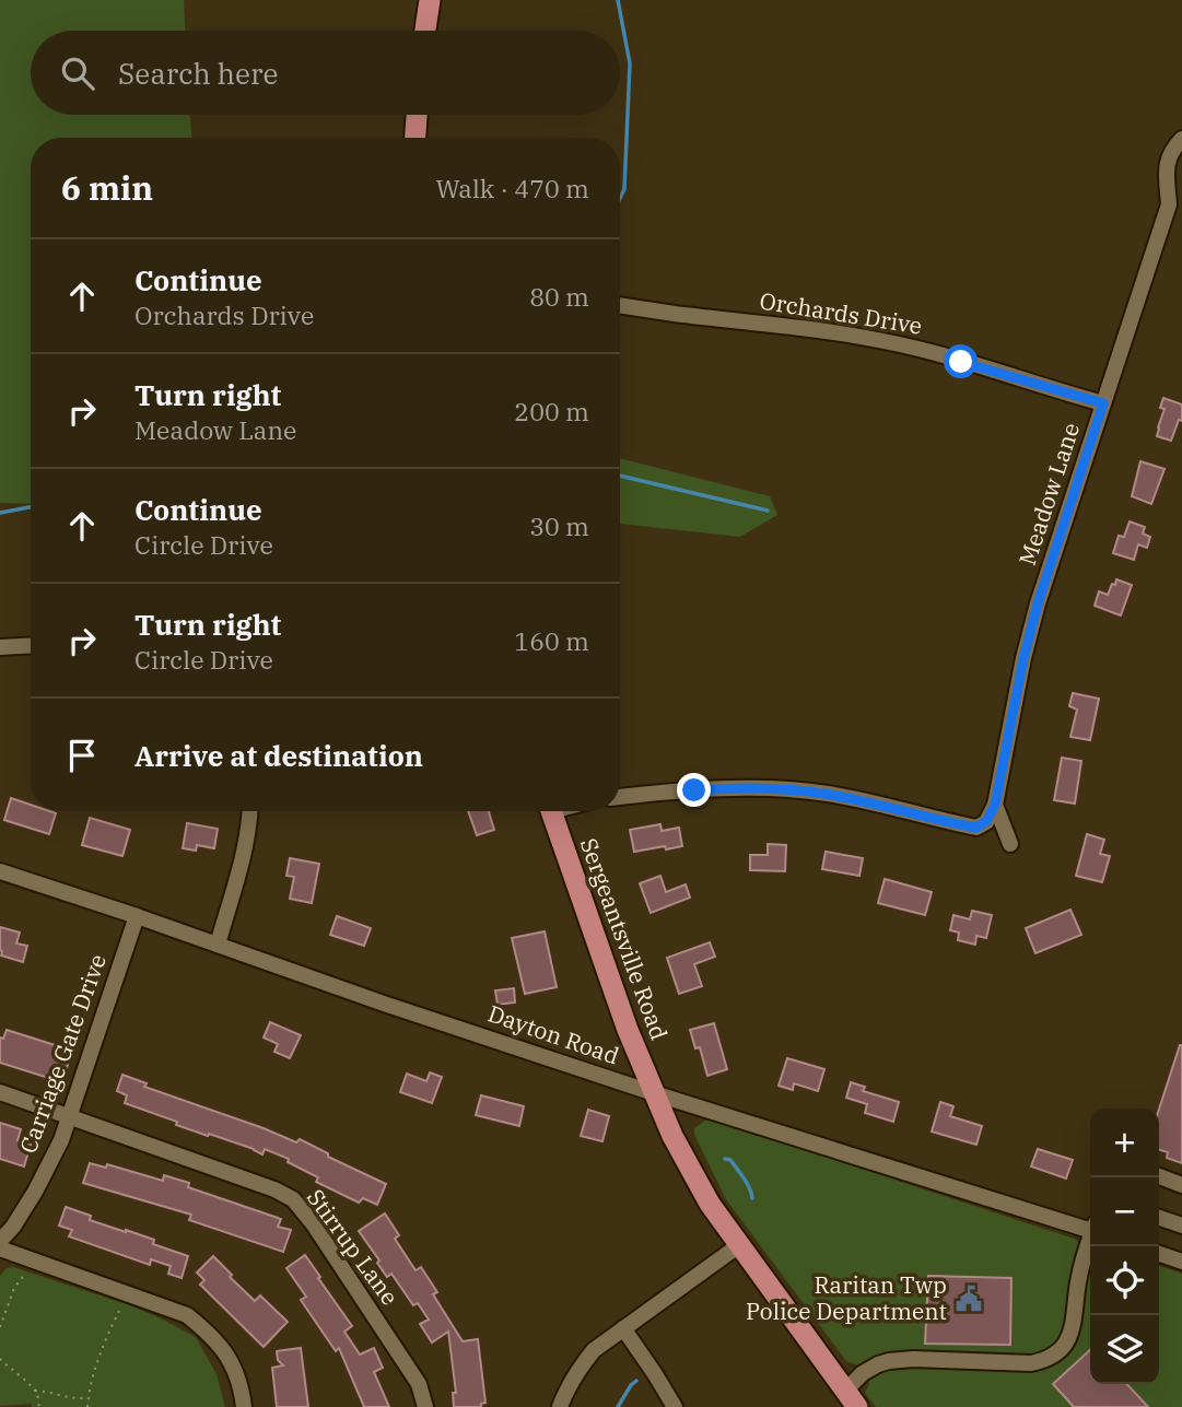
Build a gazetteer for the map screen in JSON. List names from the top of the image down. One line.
{"streets":{"main road":["Sergeantsville Road"],"street":["Orchards Drive","Meadow Lane","Dayton Road","Carriage Gate Drive","Stirrup Lane"]},"crossings":[["Orchards Drive","Meadow Lane"],["Sergeantsville Road","Dayton Road"],["Dayton Road","Carriage Gate Drive"],["Carriage Gate Drive","Stirrup Lane"]],"places":{"public building":["Raritan Twp Police Department"]},"page":{"search":"Search here","heading":["6 min","Walk · 470 m"],"list":[["Continue","Orchards Drive","80 m"],["Turn right","Meadow Lane","200 m"],["Continue","Circle Drive","30 m"],["Turn right","Circle Drive","160 m"],"Arrive at destination"],"map_buttons":["+","−"]}}
